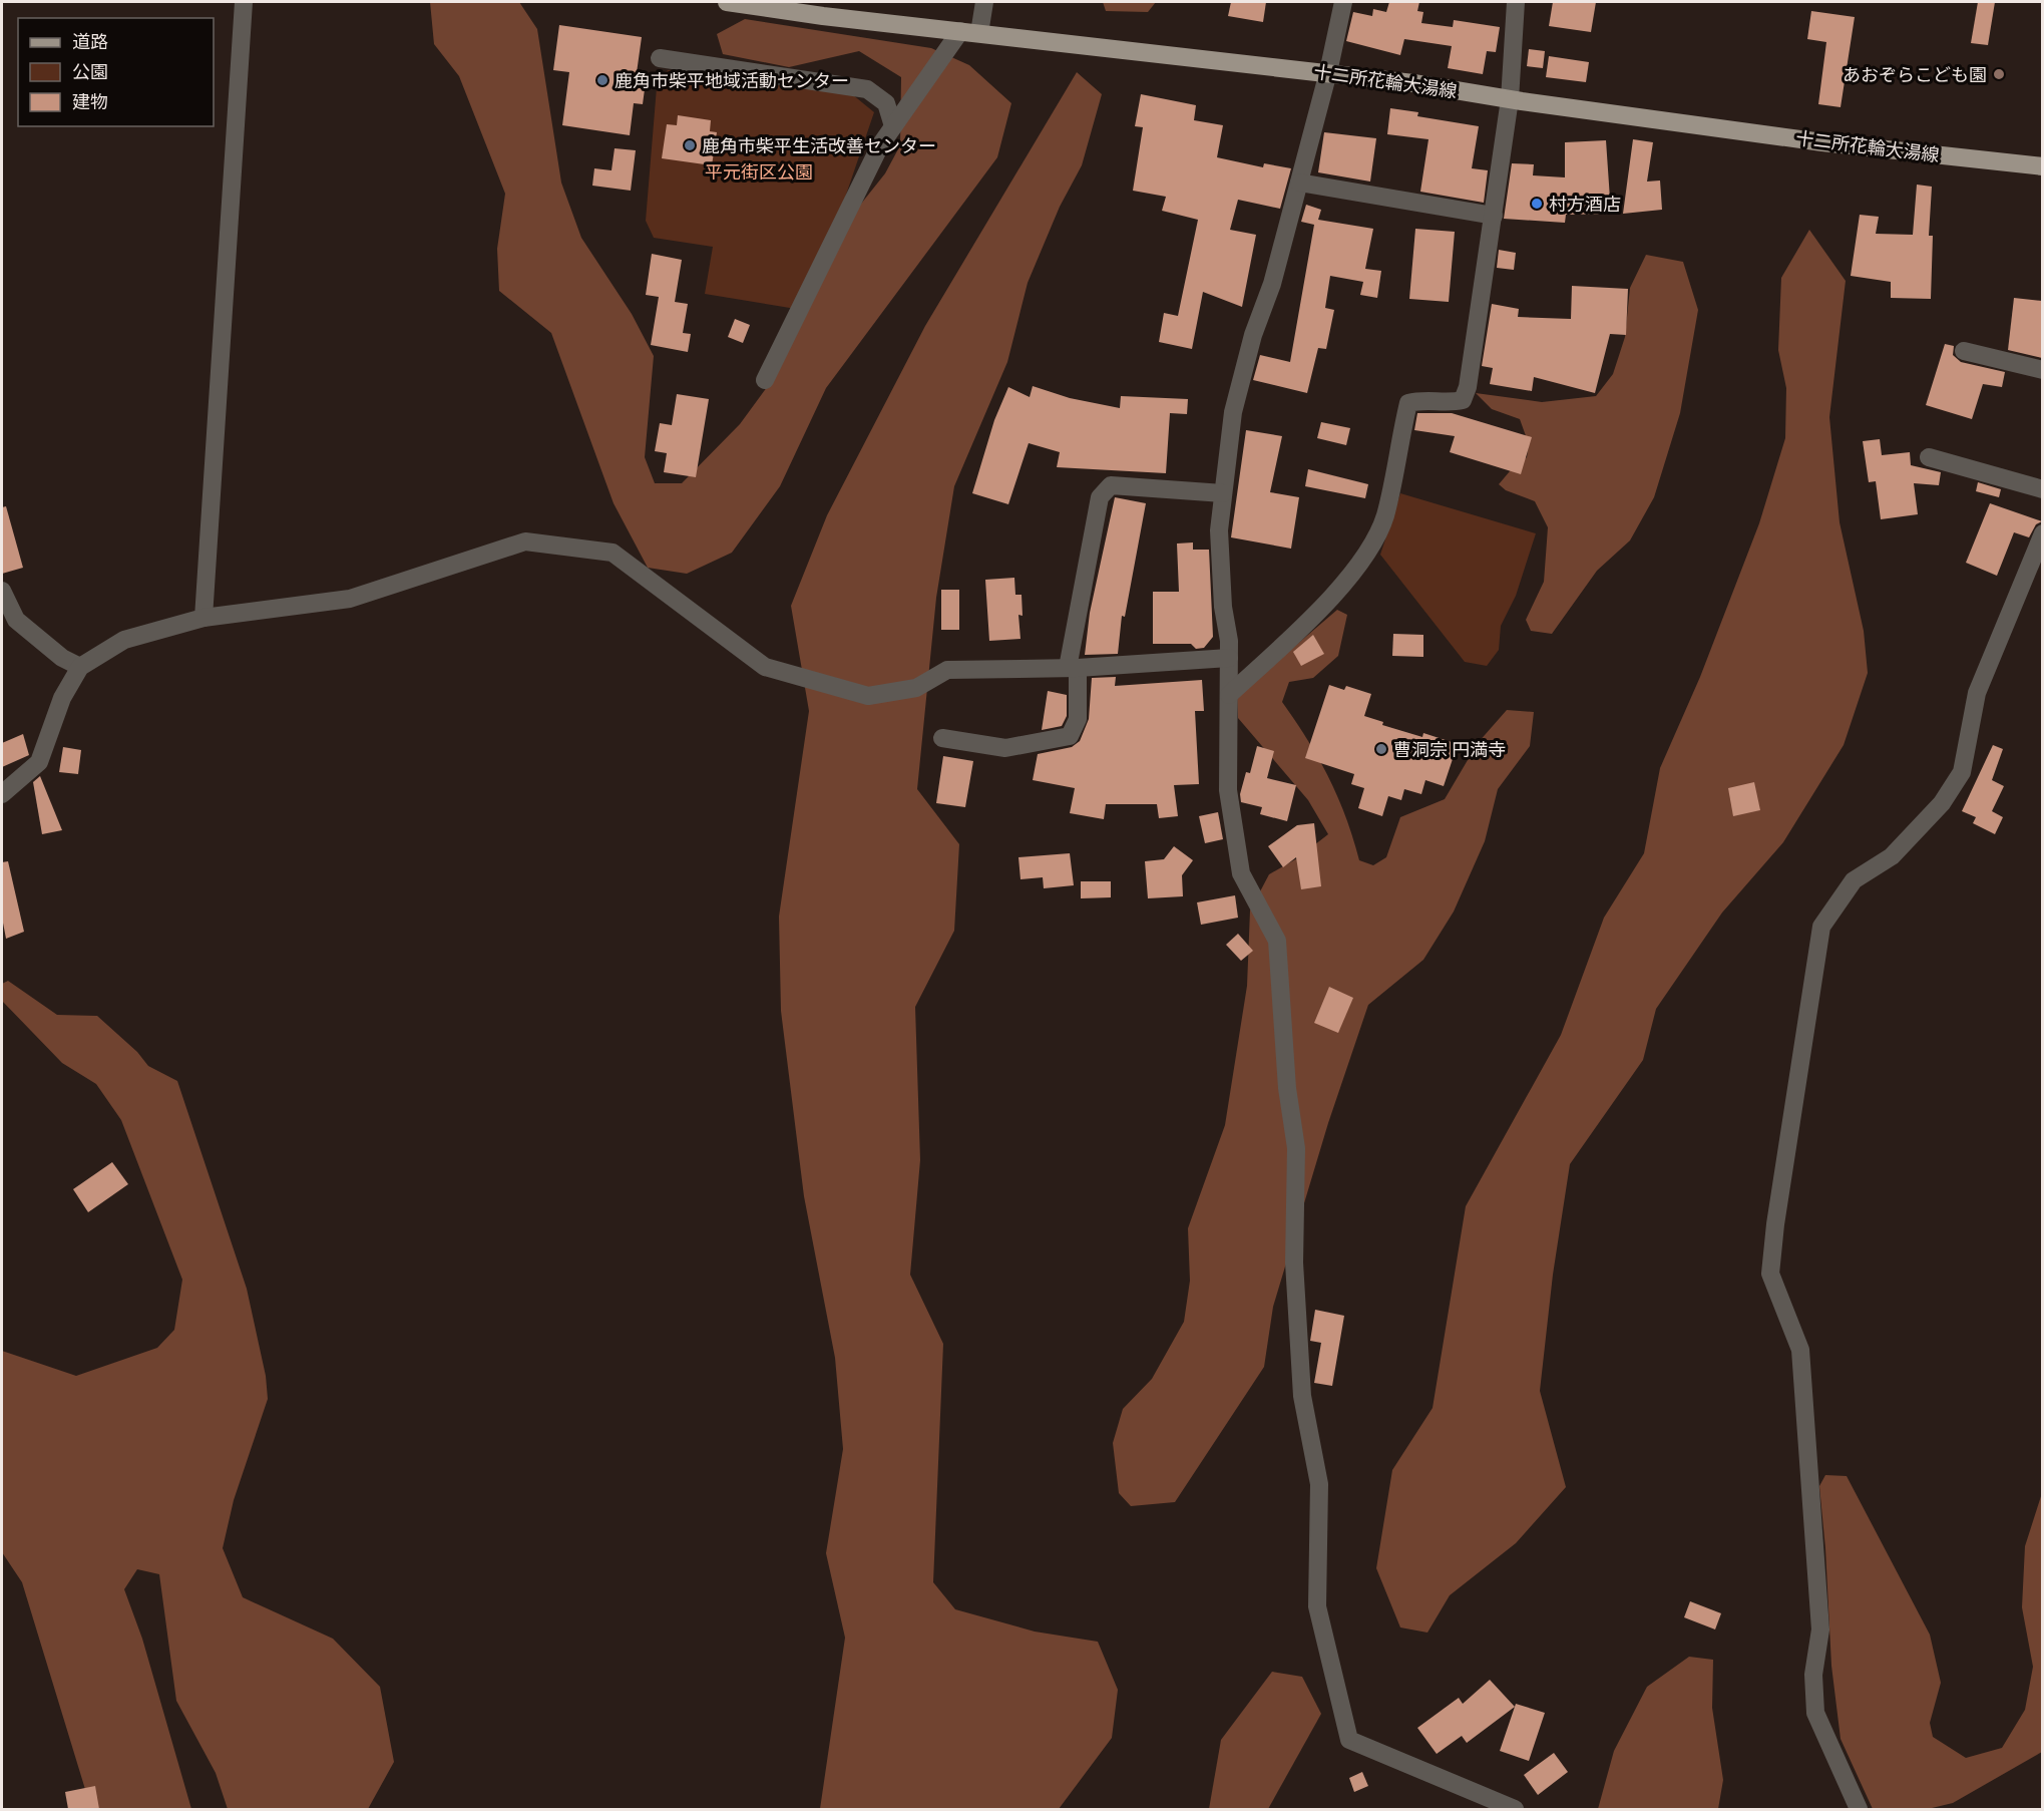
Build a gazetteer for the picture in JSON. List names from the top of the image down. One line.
{"streets":{"main road":["十二所花輪大湯線"]},"parks":["平元街区公園"],"places":["あおぞらこども園","鹿角市柴平地域活動センター","鹿角市柴平生活改善センター","村方酒店","曹洞宗 円満寺"],"legend":["道路","公園","建物"]}
